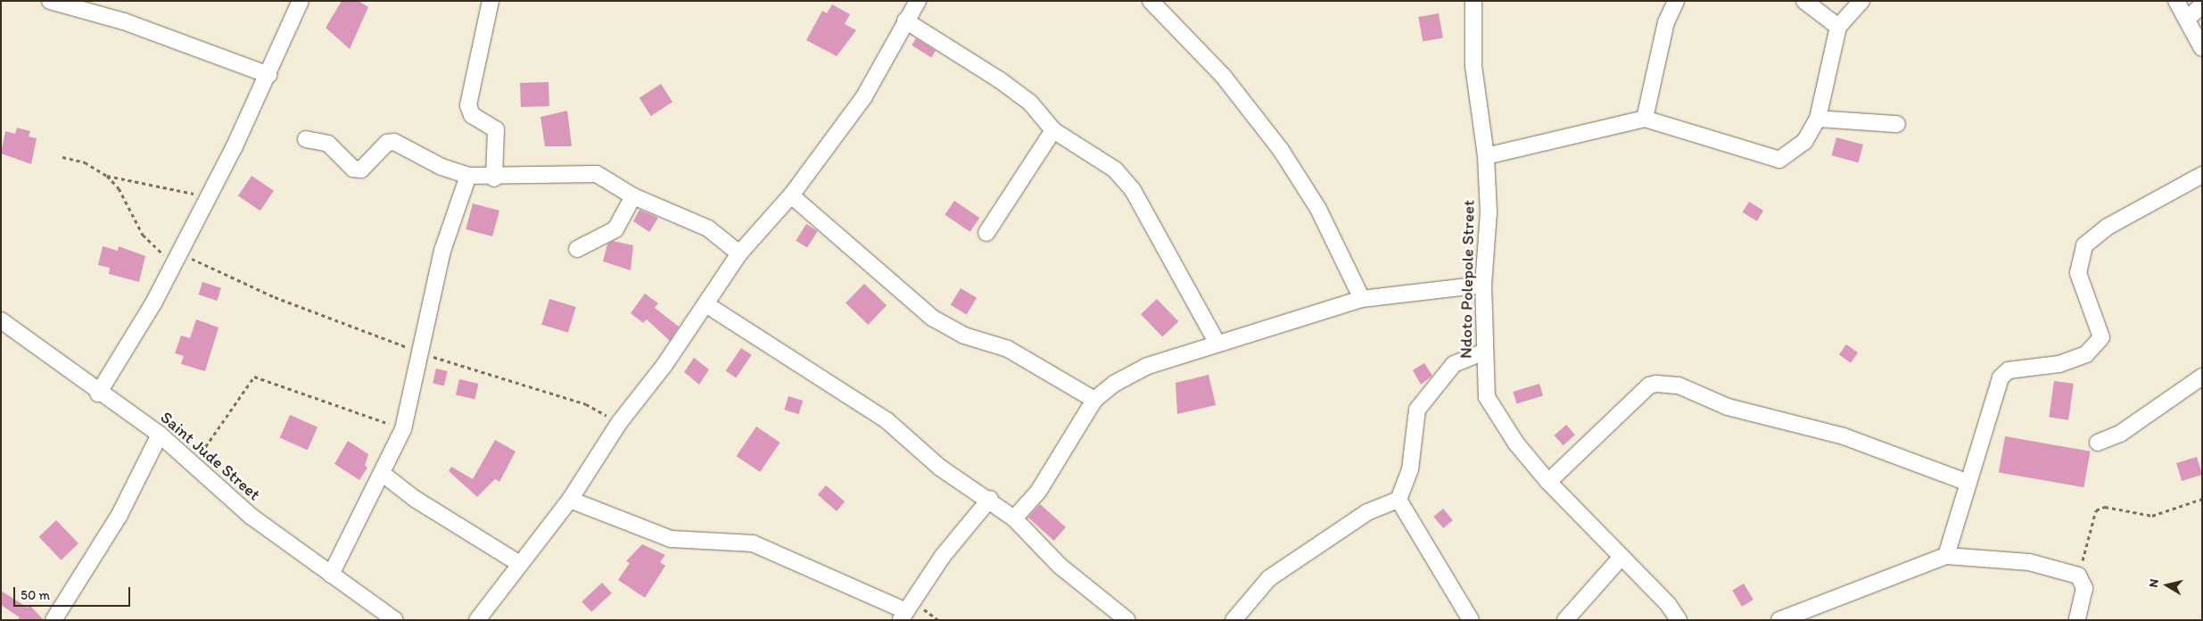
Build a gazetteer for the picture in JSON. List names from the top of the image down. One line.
{"streets":{"street":["Ndoto Polepole Street","Saint Jude Street"]},"scale_bar":"50 m","north":"left"}
